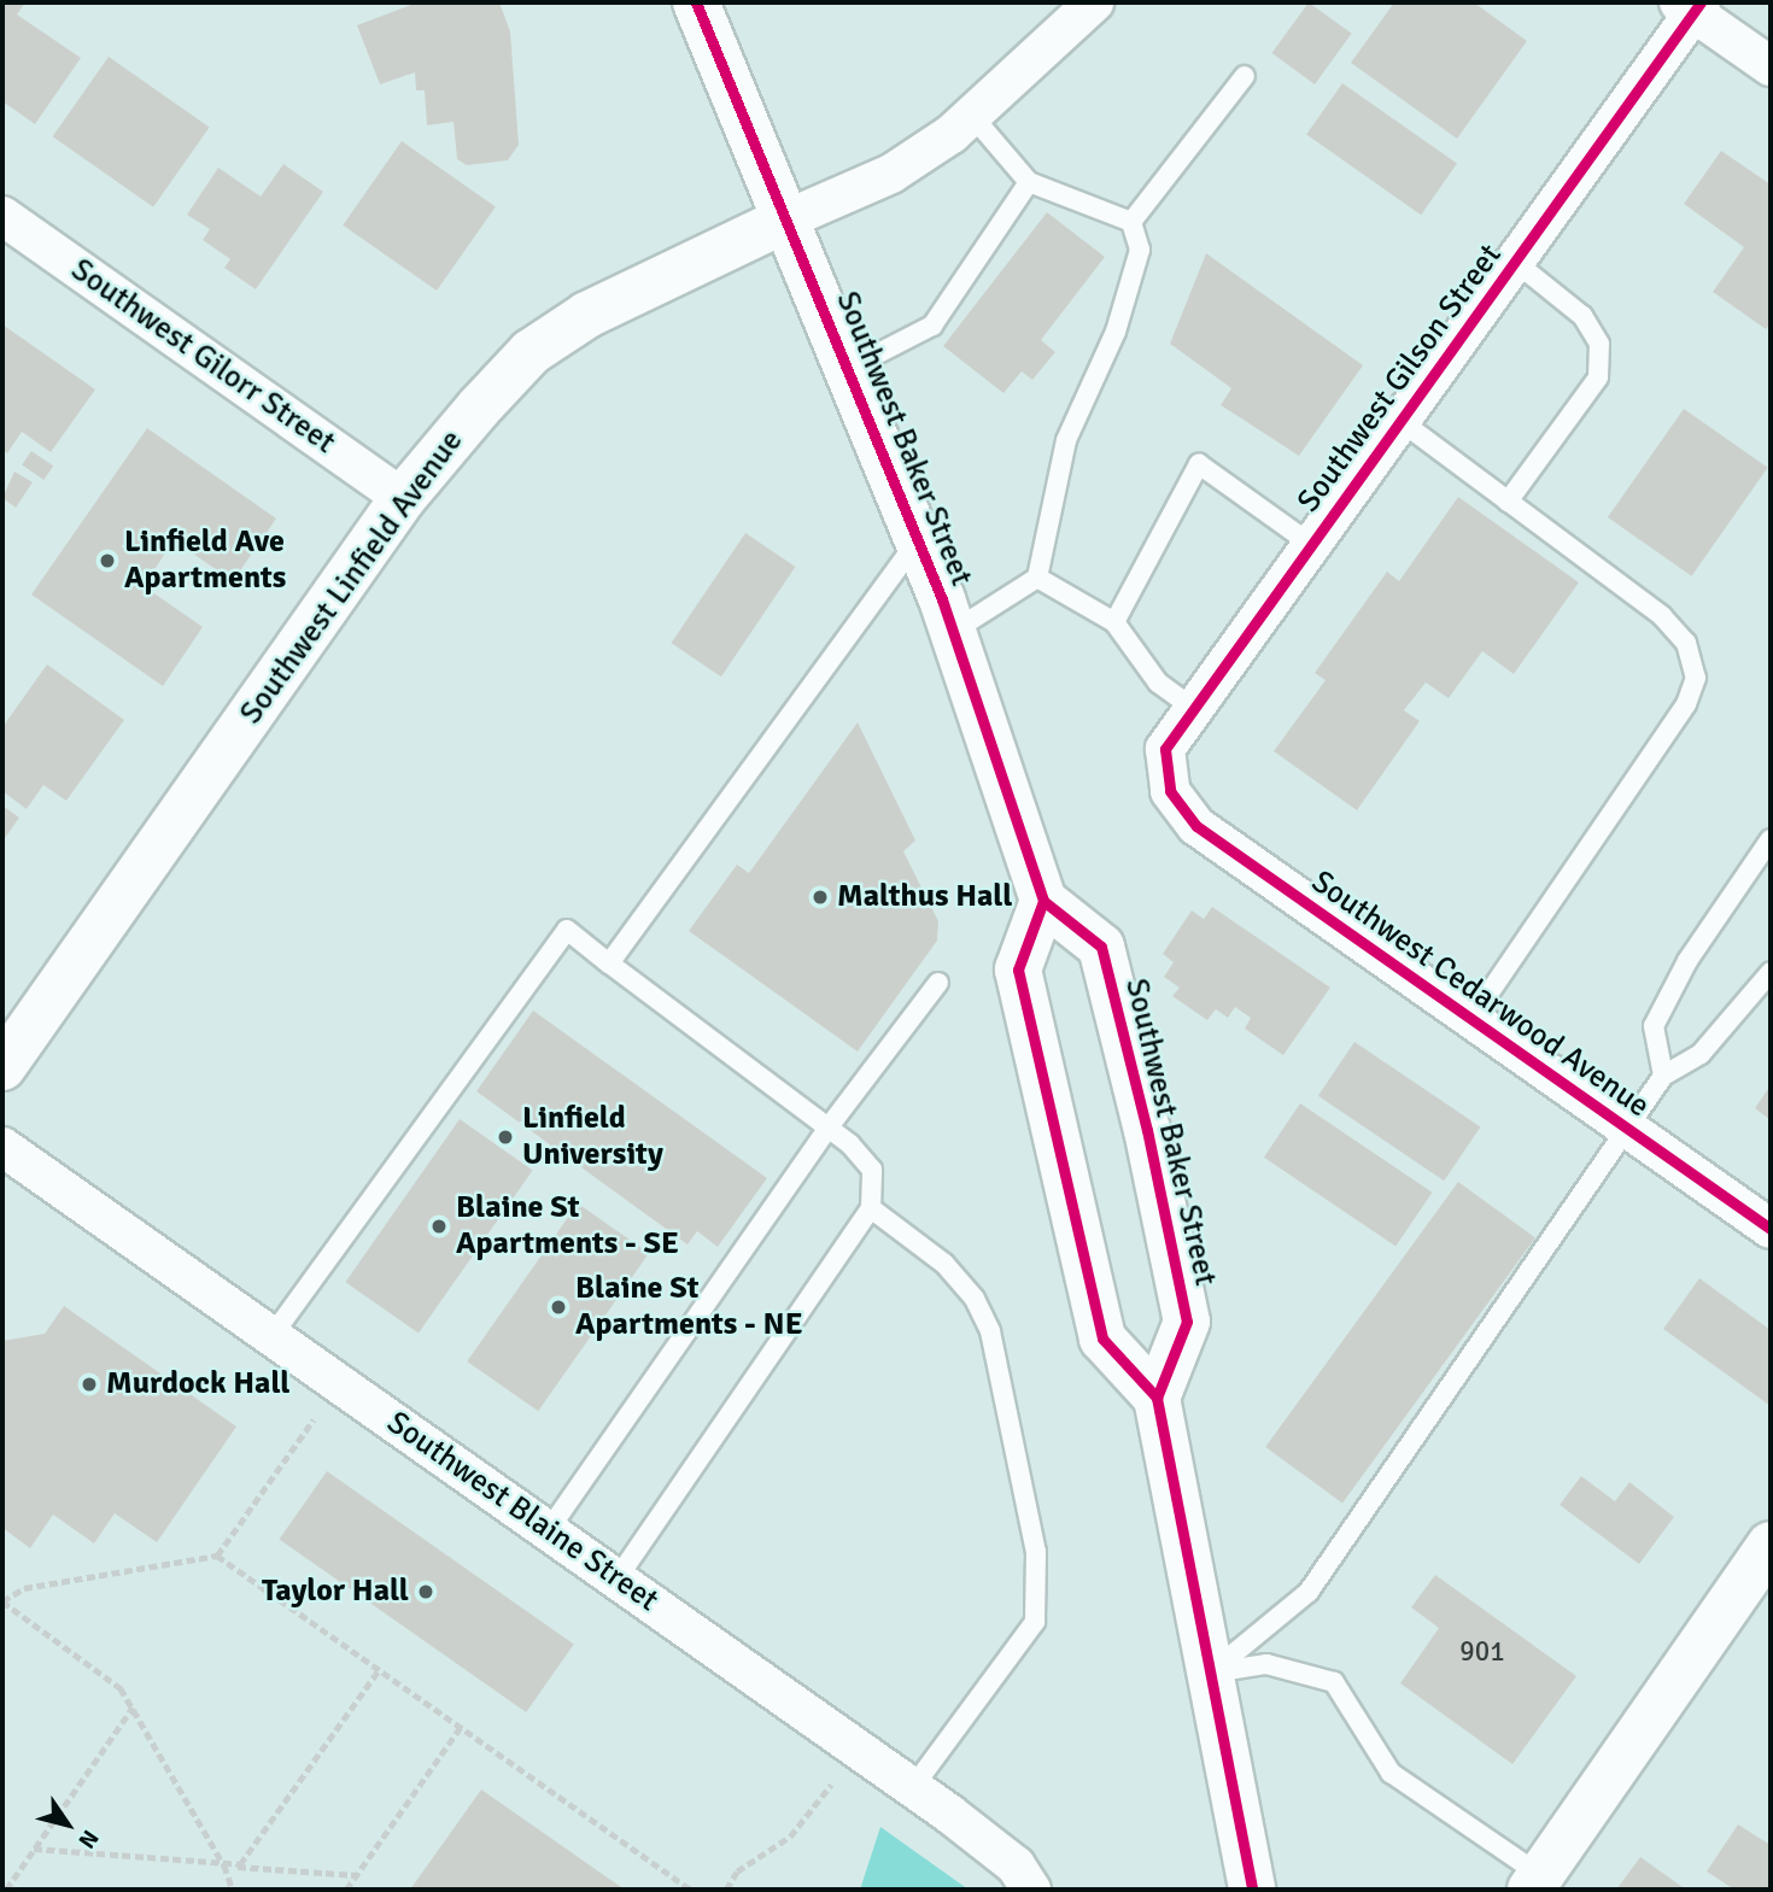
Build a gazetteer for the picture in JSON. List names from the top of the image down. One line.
{"streets":{"main road":["Southwest Baker Street","Southwest Linfield Avenue"],"street":["Southwest Gilorr Street","Southwest Gilson Street","Southwest Cedarwood Avenue","Southwest Blaine Street"]},"crossings":[["Southwest Gilorr Street","Southwest Linfield Avenue"],["Southwest Gilson Street","Southwest Cedarwood Avenue"],["Southwest Baker Street","Southwest Linfield Avenue"]],"places":["Linfield Ave Apartments","Malthus Hall","Linfield University","Blaine St Apartments - SE","Blaine St Apartments - NE","Murdock Hall","Taylor Hall"],"house_numbers":["901"],"north":"bottom right"}
